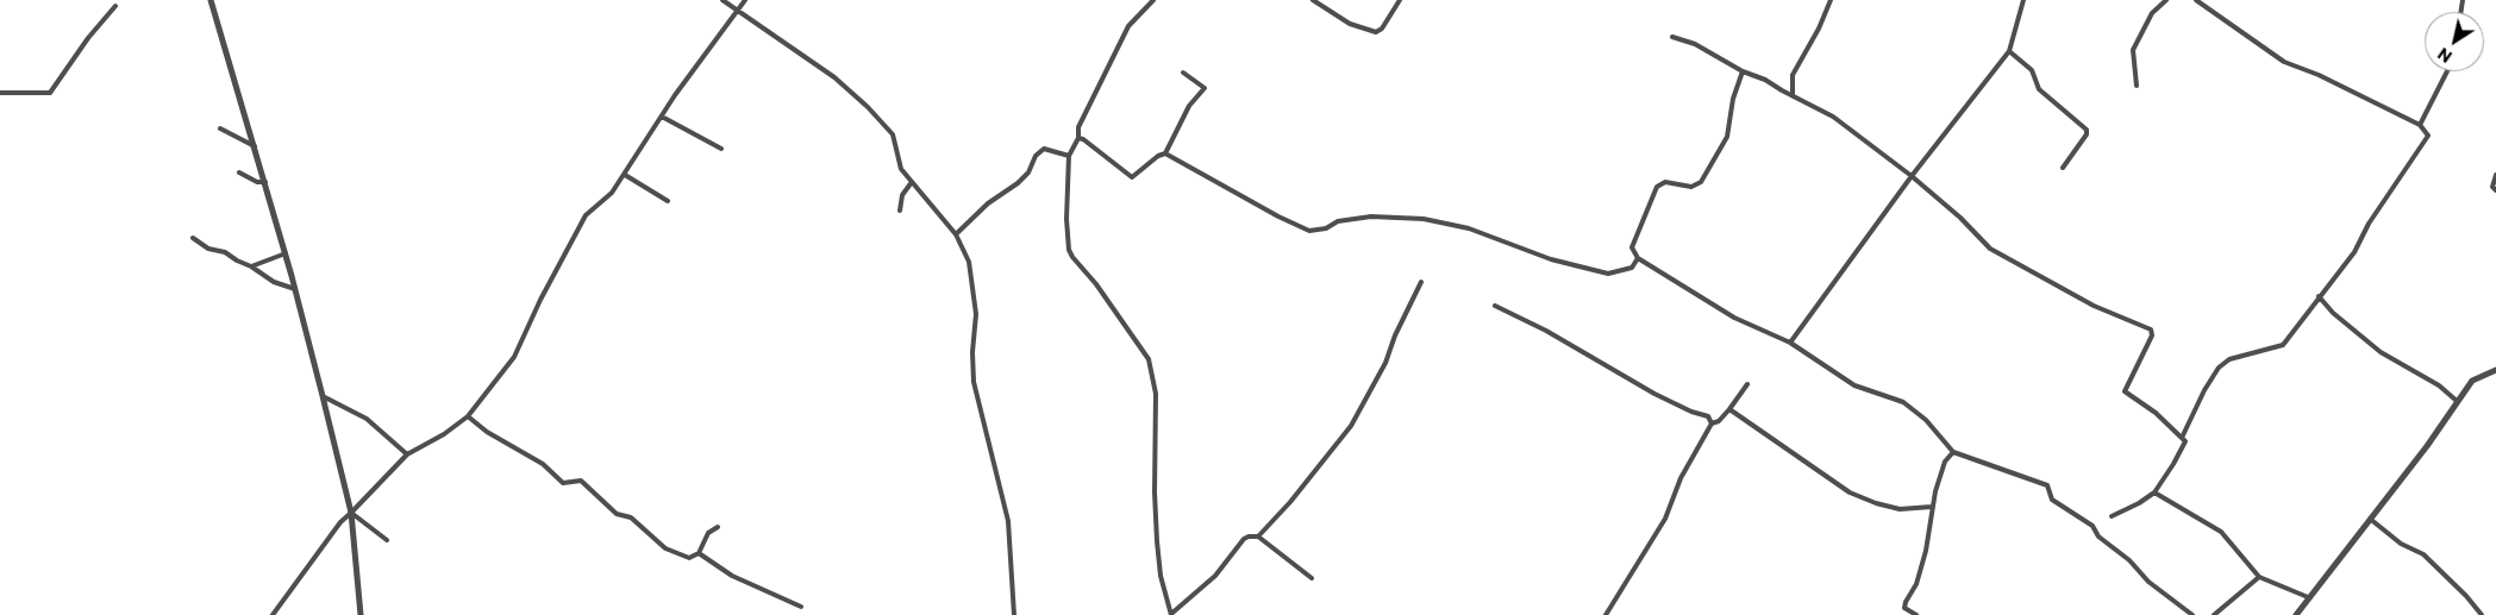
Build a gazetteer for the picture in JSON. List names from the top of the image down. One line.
{"north":"bottom left"}
